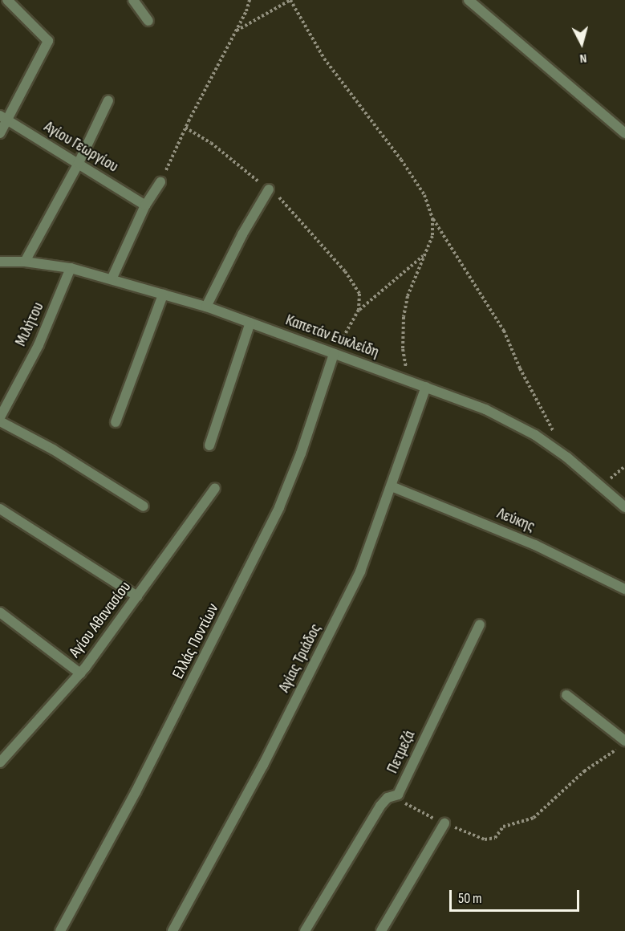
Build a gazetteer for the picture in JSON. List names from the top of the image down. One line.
{"streets":{"street":["Αγίου Γεωργίου","Μιλήτου","Καπετάν Ευκλείδη","Λεύκης","Αγίου Αθανασίου","Ελλάς Ποντίων","Αγίας Τριάδος","Πετμεζά"]},"crossings":[["Μιλήτου","Καπετάν Ευκλείδη"],["Καπετάν Ευκλείδη","Ελλάς Ποντίων"],["Καπετάν Ευκλείδη","Αγίας Τριάδος"],["Λεύκης","Αγίας Τριάδος"]],"scale_bar":"50 m","north":"bottom"}
